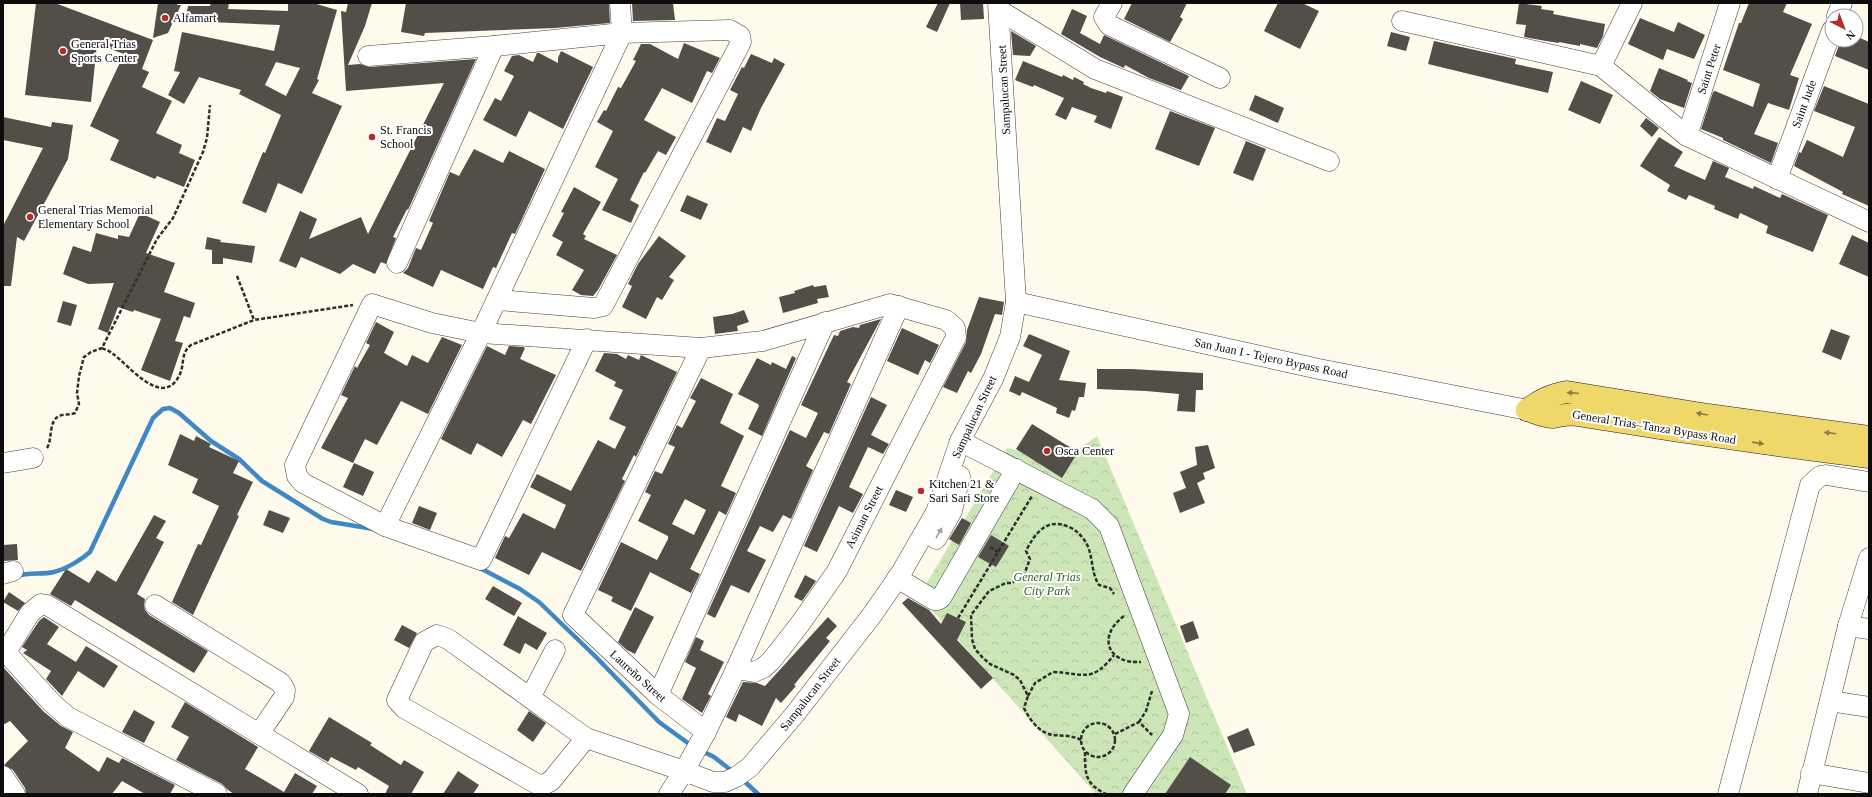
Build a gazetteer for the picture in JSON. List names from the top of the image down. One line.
{"streets":{"main road":["General Trias–Tanza Bypass Road"],"street":["Saint Peter","Sampalucan Street","Saint Jude","San Juan I - Tejero Bypass Road","Asiman Street","Laureño Street"]},"crossings":[["Sampalucan Street","San Juan I - Tejero Bypass Road"],["San Juan I - Tejero Bypass Road","General Trias–Tanza Bypass Road"]],"parks":["General Trias City Park"],"places":["Alfamart","General Trias Sports Center","St. Francis School","General Trias Memorial Elementary School","Osca Center","Kitchen 21 & Sari Sari Store"],"north":"bottom right"}
